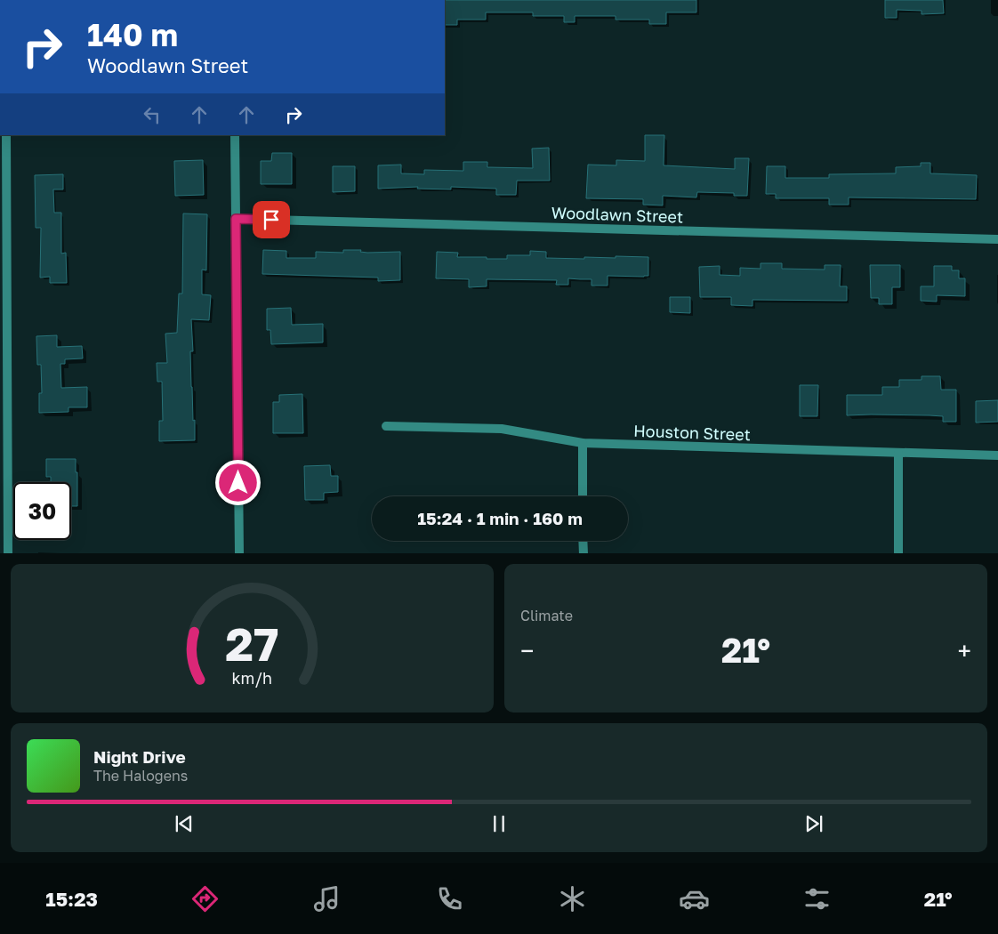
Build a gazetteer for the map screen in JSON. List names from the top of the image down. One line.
{"streets":{"street":["Woodlawn Street","Houston Street"]},"page":{"turn":["140 m","Woodlawn Street"],"limit":"30","trip":"15:24 · 1 min · 160 m","tile":"Climate","heat":["−","21°","+"],"song":["Night Drive","The Halogens"],"tabs":["15:23","21°"],"gauge":["27","km/h"]}}
